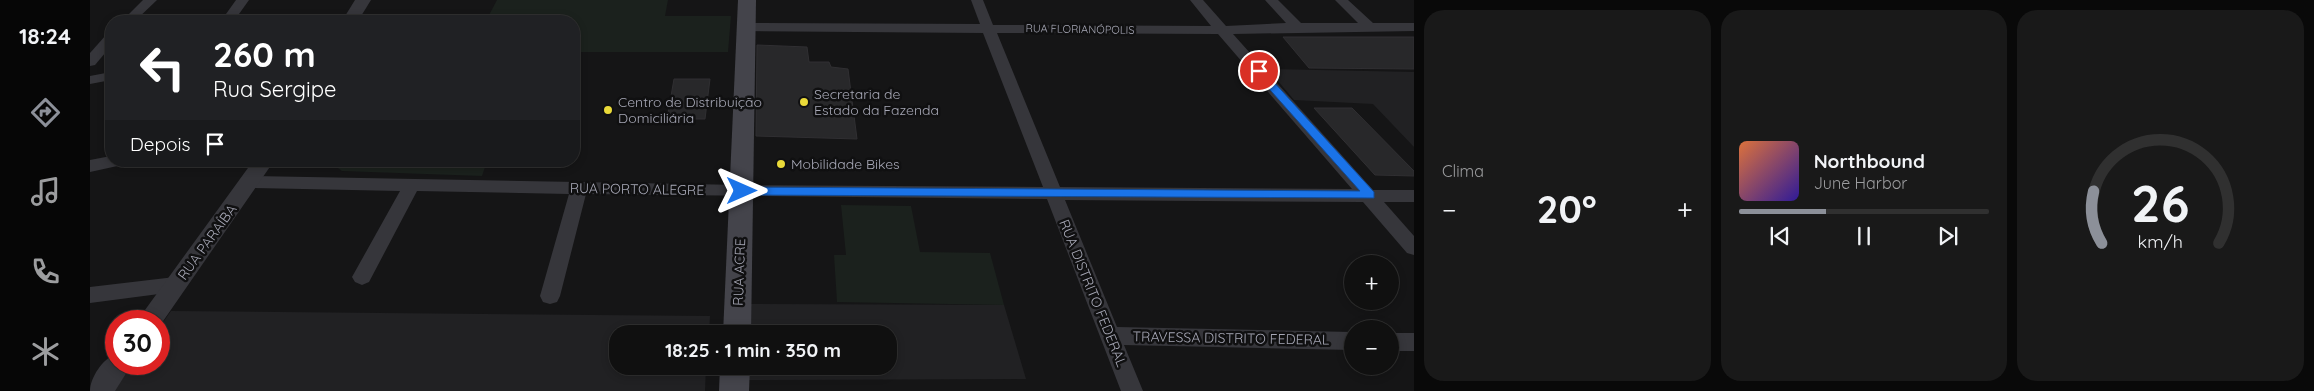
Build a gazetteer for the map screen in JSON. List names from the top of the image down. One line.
{"streets":{"main road":["RUA ACRE"],"street":["RUA FLORIANÓPOLIS","RUA PORTO ALEGRE","RUA PARAÍBA","RUA DISTRITO FEDERAL","TRAVESSA DISTRITO FEDERAL"]},"crossings":[["RUA FLORIANÓPOLIS","RUA ACRE"],["RUA FLORIANÓPOLIS","RUA DISTRITO FEDERAL"],["RUA PORTO ALEGRE","RUA PARAÍBA"],["RUA PORTO ALEGRE","RUA ACRE"],["RUA PORTO ALEGRE","RUA DISTRITO FEDERAL"],["RUA DISTRITO FEDERAL","TRAVESSA DISTRITO FEDERAL"]],"places":["Secretaria de Estado da Fazenda","Centro de Distribuição Domiciliária","Mobilidade Bikes"],"page":{"tabs":"18:24","tile":"Clima","turn":["260 m","Rua Sergipe"],"then":"Depois","song":["Northbound","June Harbor"],"heat":["−","20°","+"],"map_buttons":["+","−"],"limit":"30","trip":"18:25 · 1 min · 350 m","gauge":["26","km/h"]}}
